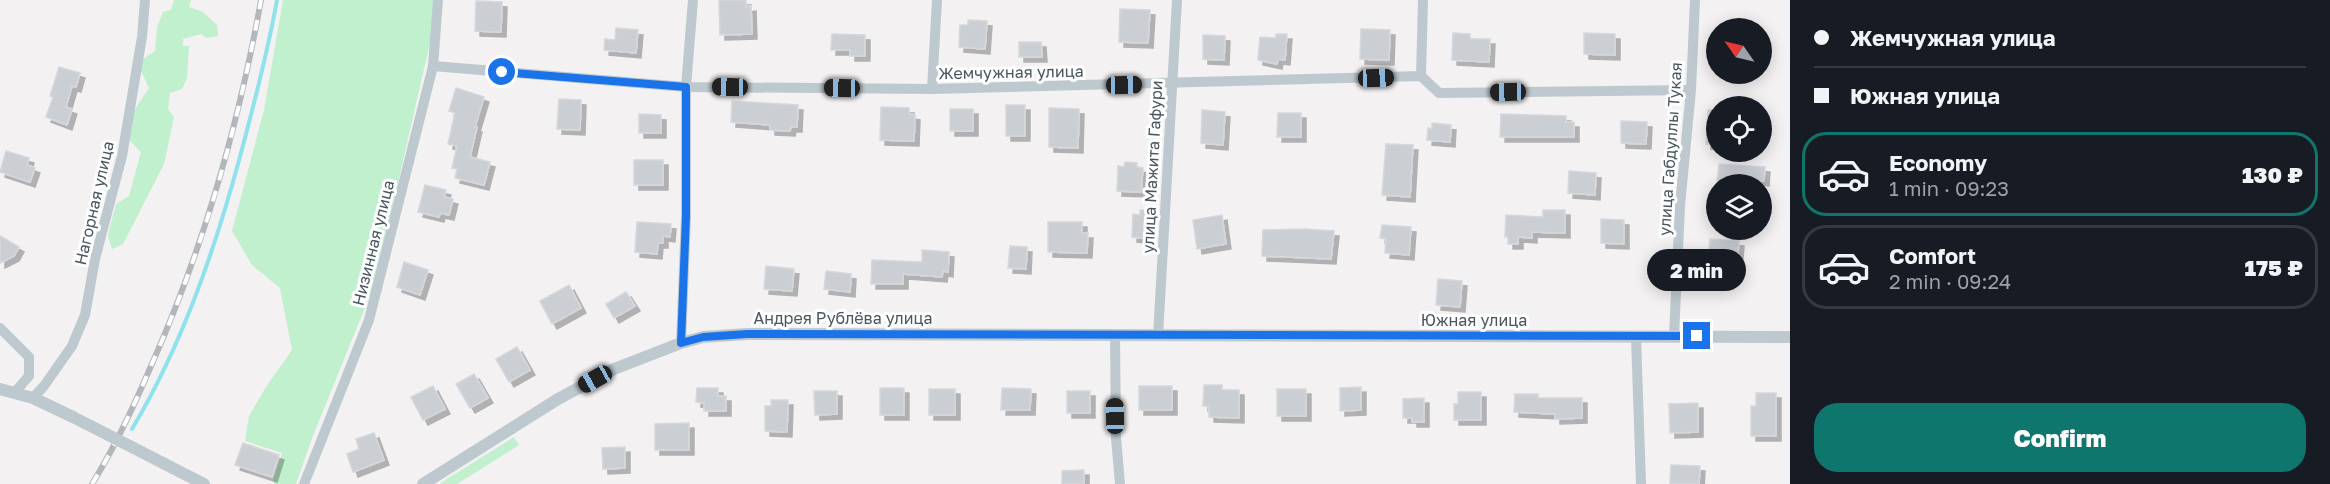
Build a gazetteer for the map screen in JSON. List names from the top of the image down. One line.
{"streets":{"street":["Жемчужная улица","улица Габдуллы Тукая","улица Мажита Гафури","Нагорная улица","Низинная улица","Андрея Рублёва улица","Южная улица"]},"crossings":[["Жемчужная улица","улица Мажита Гафури"],["Жемчужная улица","Низинная улица"],["улица Габдуллы Тукая","Южная улица"],["улица Мажита Гафури","Андрея Рублёва улица"],["улица Мажита Гафури","Южная улица"],["Андрея Рублёва улица","Южная улица"]],"north":"top left","page":{"banner":["Жемчужная улица","Южная улица"],"list":[{"name":"Economy","note":"1 min · 09:23","value":"130 ₽"},{"name":"Comfort","note":"2 min · 09:24","value":"175 ₽"}],"bubble":"2 min","buttons":"Confirm"}}
